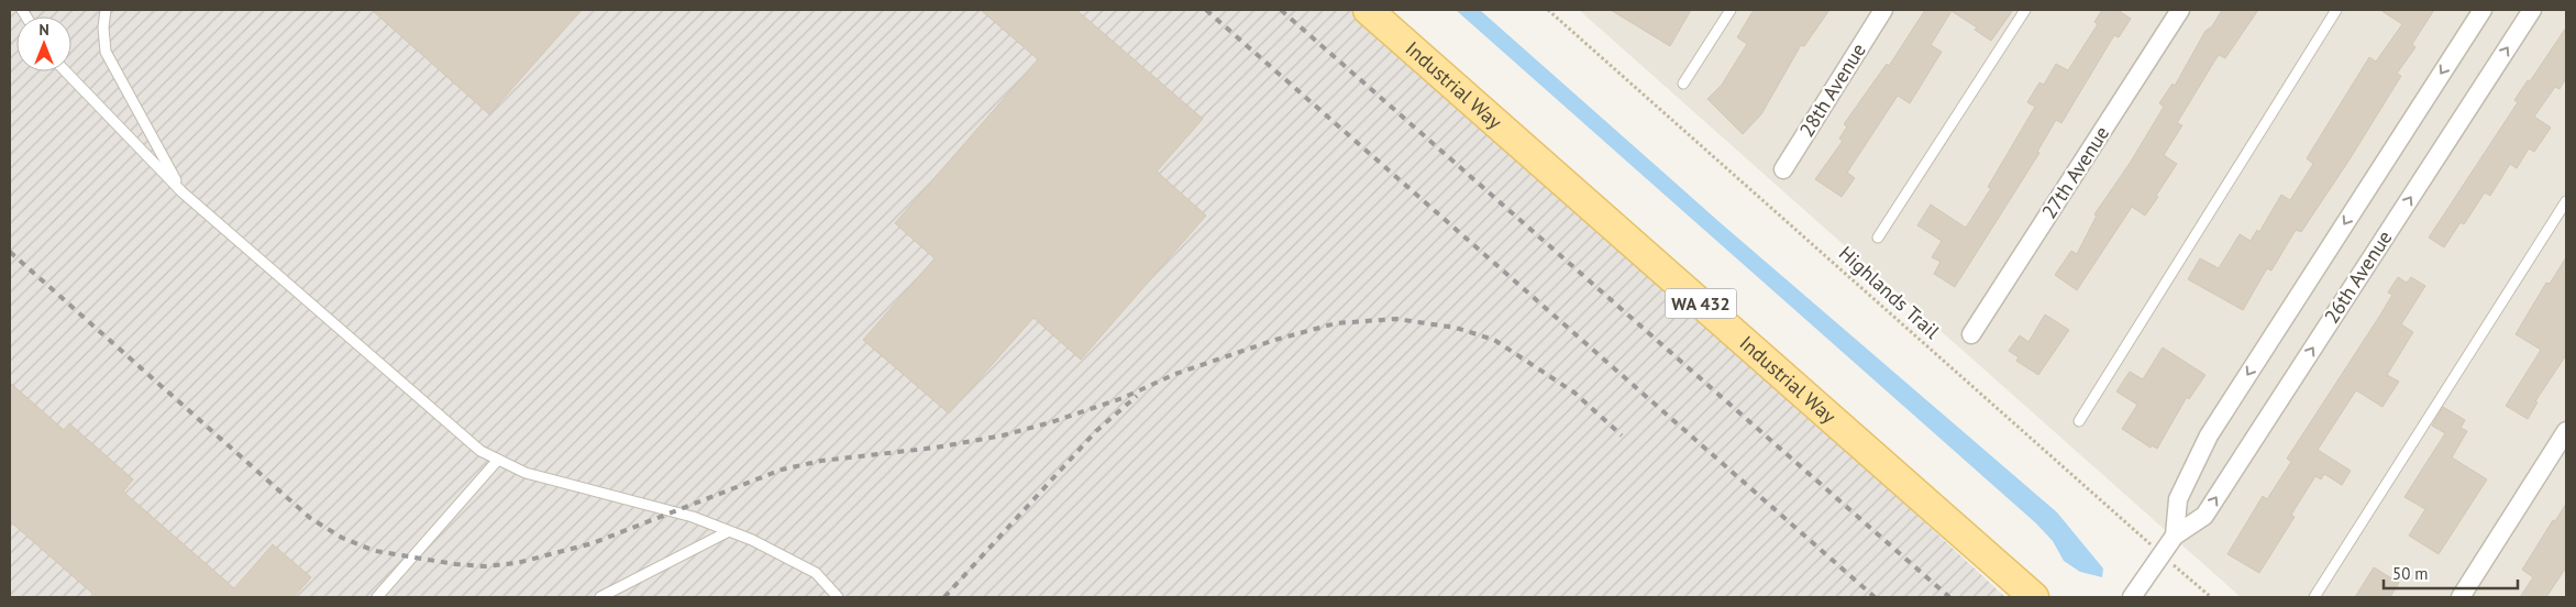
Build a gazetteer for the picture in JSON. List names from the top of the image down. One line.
{"streets":{"main road":["Industrial Way","WA 432"],"street":["28th Avenue","27th Avenue","26th Avenue"],"path":["Highlands Trail"]},"crossings":[["26th Avenue","Highlands Trail"]],"scale_bar":"50 m","north":"top"}
